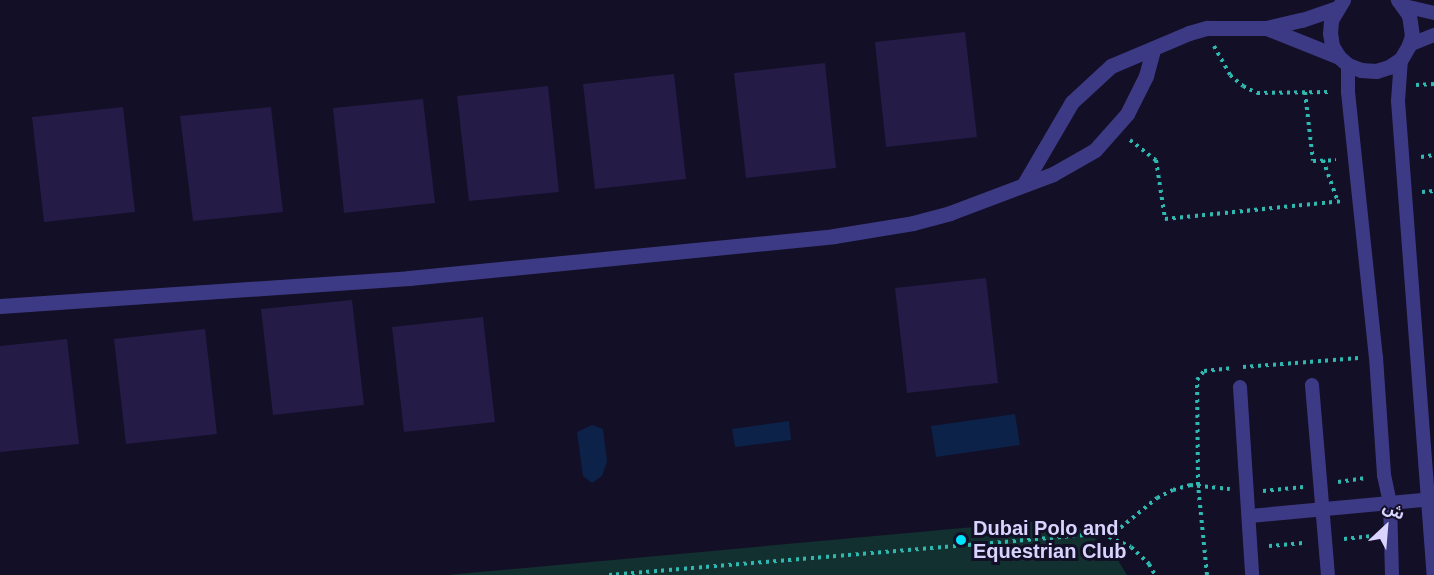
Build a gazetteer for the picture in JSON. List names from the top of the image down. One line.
{"places":["Dubai Polo and Equestrian Club"],"north":"top right"}
